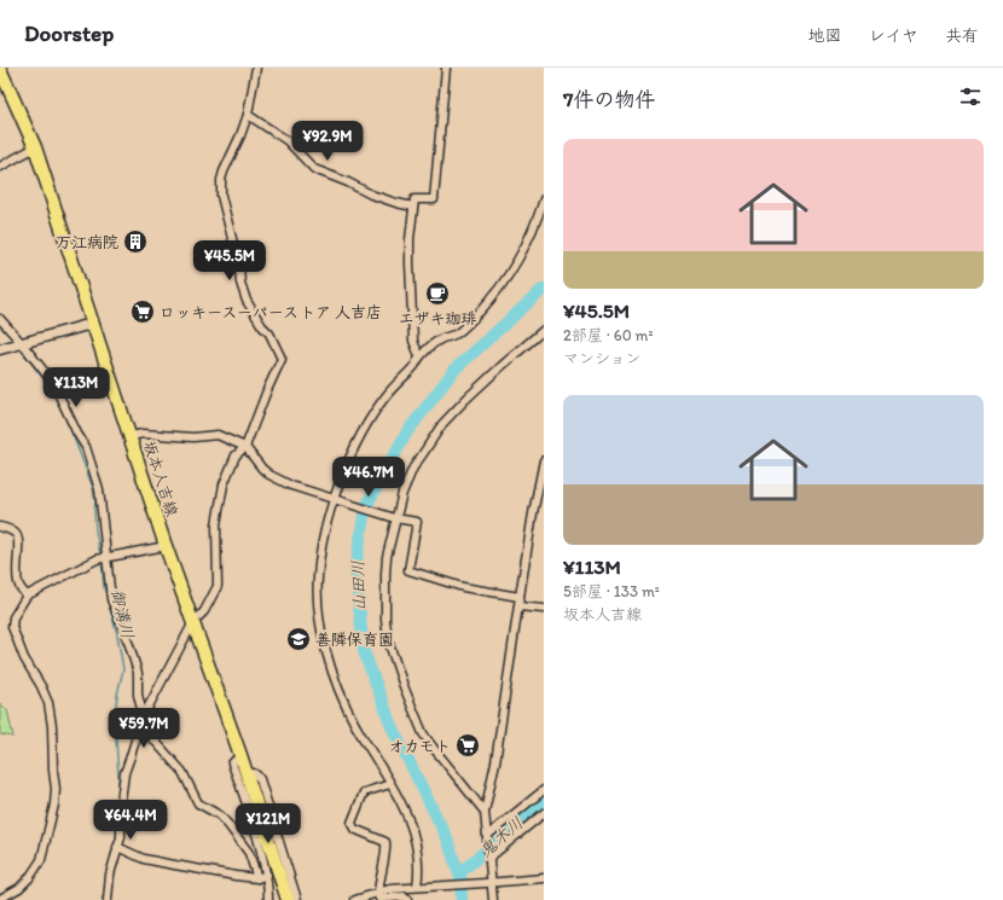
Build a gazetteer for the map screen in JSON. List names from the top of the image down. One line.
{"streets":{"main road":["坂本人吉線"]},"water":["山田川","御溝川","鬼木川"],"places":{"building":["万江病院"],"cafe":["エザキ珈琲"],"supermarket":["ロッキースーパーストア 人吉店","オカモト"],"school or university":["善隣保育園"]},"page":{"header":"Doorstep","nav":["地図","レイヤ","共有"],"heading":"7件の物件","price":["¥92.9M","¥45.5M","¥113M","¥46.7M","¥59.7M","¥64.4M","¥121M"],"list":[{"name":"¥45.5M","note":"2部屋 · 60 m² · マンション"},{"name":"¥113M","note":"5部屋 · 133 m² · 坂本人吉線"}]}}
